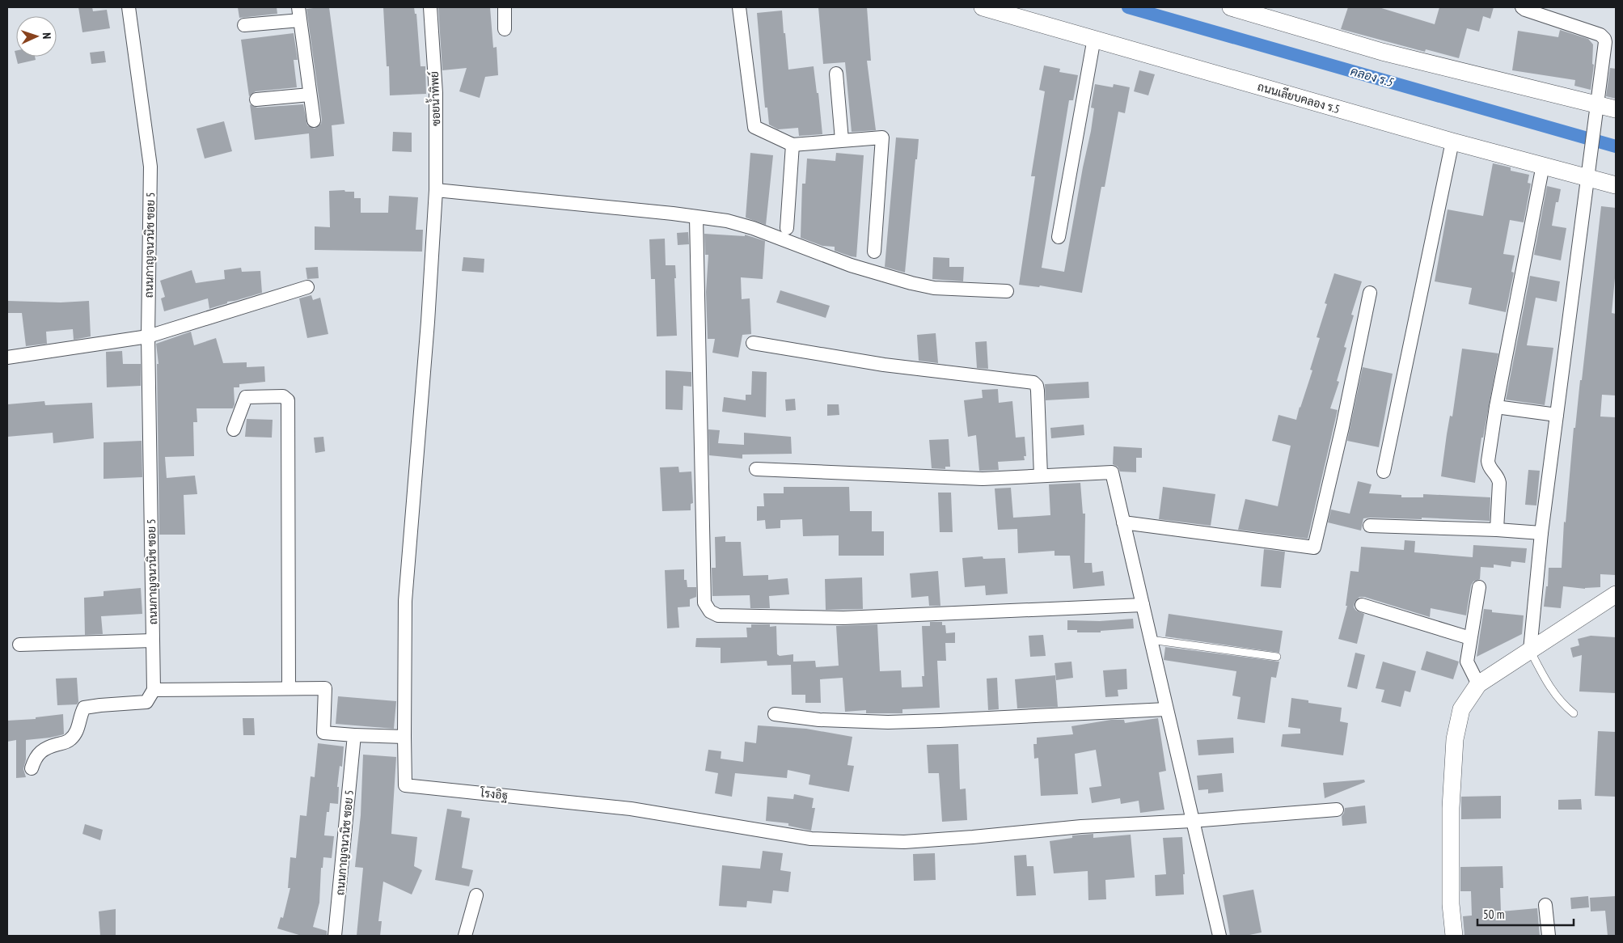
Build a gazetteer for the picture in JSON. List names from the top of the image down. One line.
{"streets":{"street":["ถนนเลียบคลอง ร.5","ซอยน้ำทิพย์","ถนนกาญจนวนิช ซอย 5","โรงอิฐ"]},"crossings":[["ซอยน้ำทิพย์","โรงอิฐ"]],"water":["คลอง ร.5"],"scale_bar":"50 m","north":"right"}
